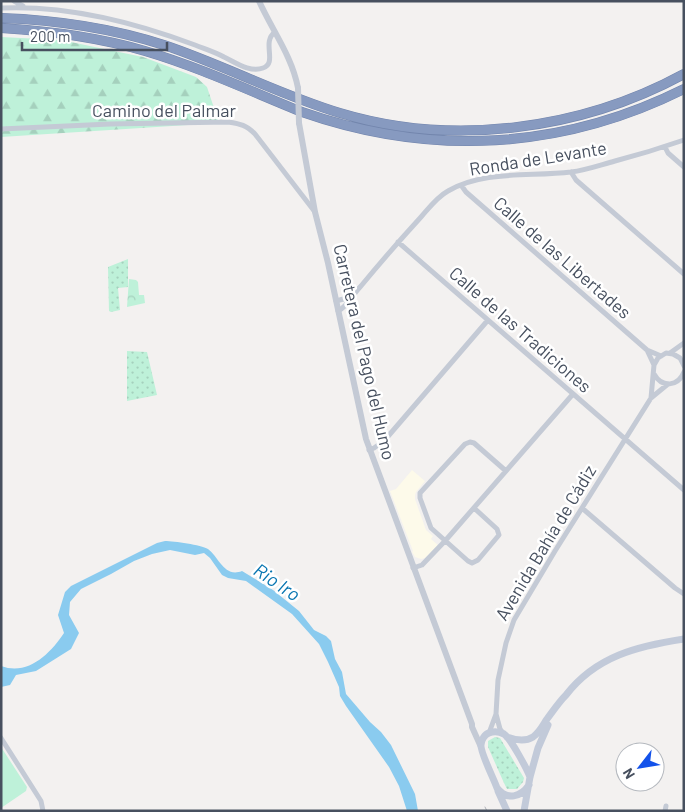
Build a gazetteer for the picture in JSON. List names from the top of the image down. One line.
{"streets":{"street":["Camino del Palmar","Ronda de Levante","Calle de las Libertades","Calle de las Tradiciones","Carretera del Pago del Humo","Avenida Bahía de Cádiz"]},"crossings":[["Camino del Palmar","Carretera del Pago del Humo"],["Ronda de Levante","Calle de las Libertades"],["Ronda de Levante","Calle de las Tradiciones"],["Ronda de Levante","Carretera del Pago del Humo"],["Calle de las Libertades","Avenida Bahía de Cádiz"],["Calle de las Tradiciones","Avenida Bahía de Cádiz"]],"water":["Rio Iro"],"scale_bar":"200 m","north":"bottom left"}
